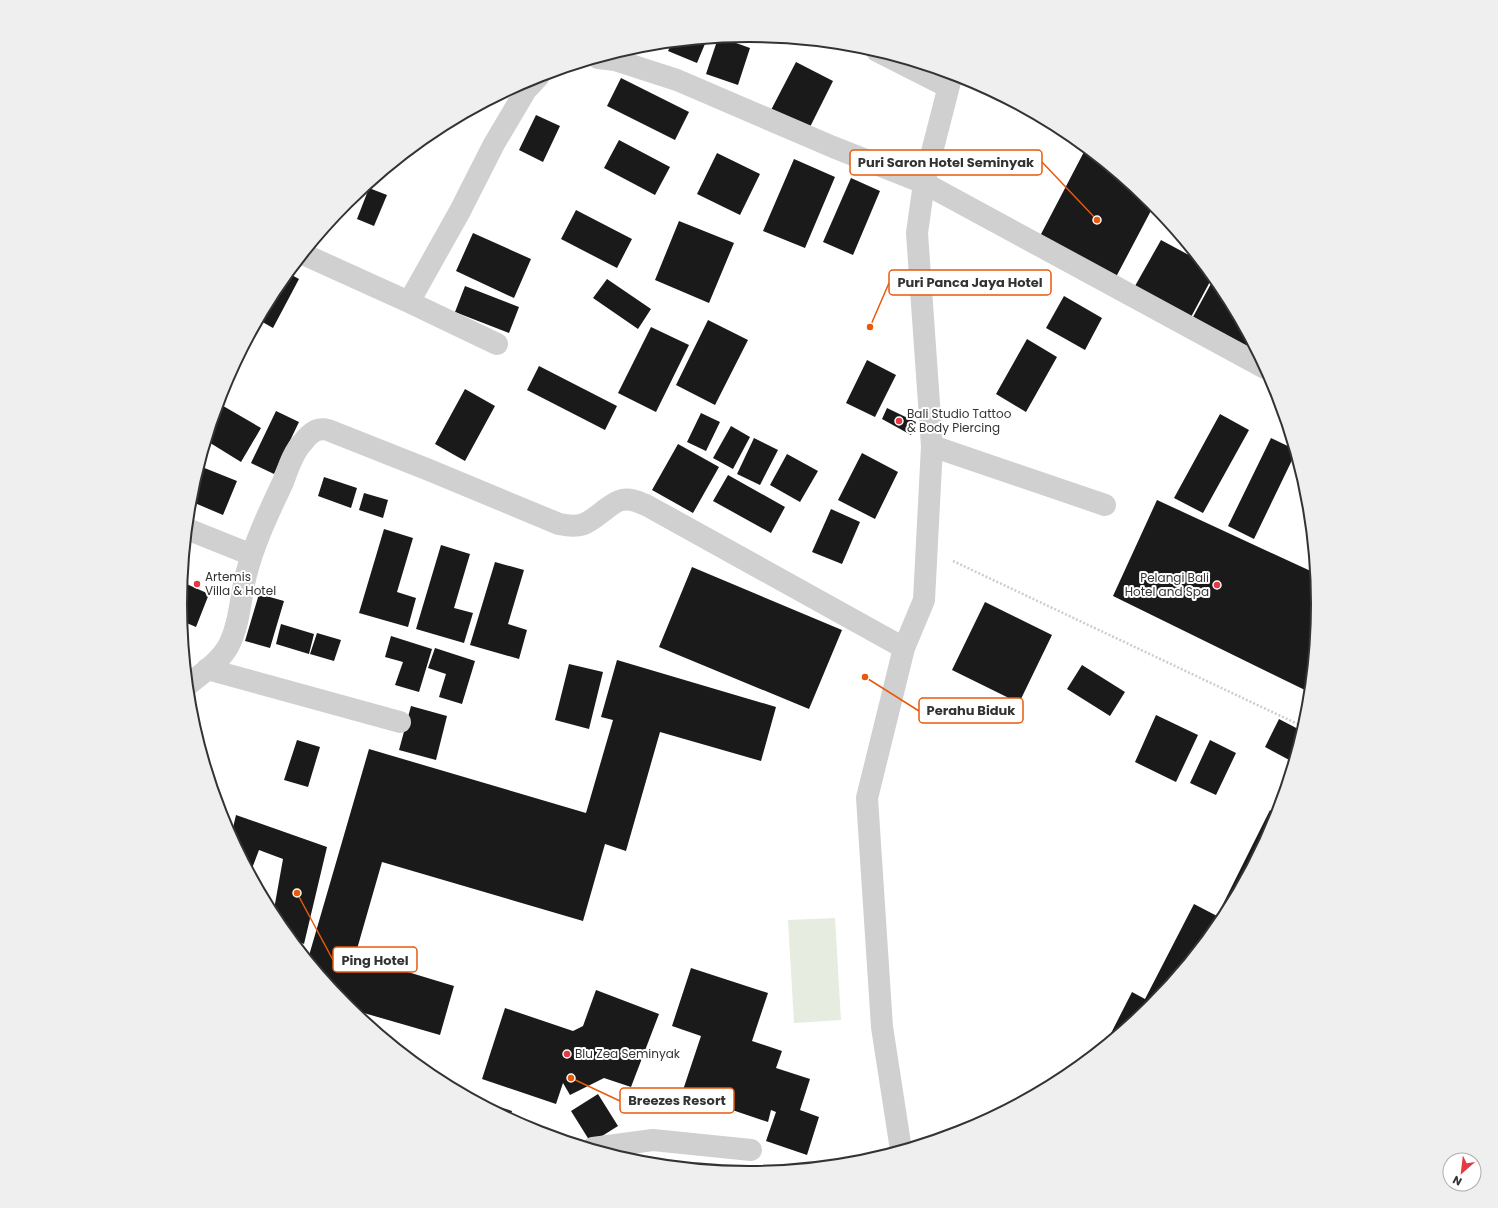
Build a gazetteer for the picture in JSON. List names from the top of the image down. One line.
{"places":["Puri Saron Hotel Seminyak","Puri Panca Jaya Hotel","Bali Studio Tattoo & Body Piercing","Artemis Villa & Hotel","Pelangi Bali Hotel and Spa","Perahu Biduk","Ping Hotel","Blu Zea Seminyak","Breezes Resort"],"north":"bottom left"}
